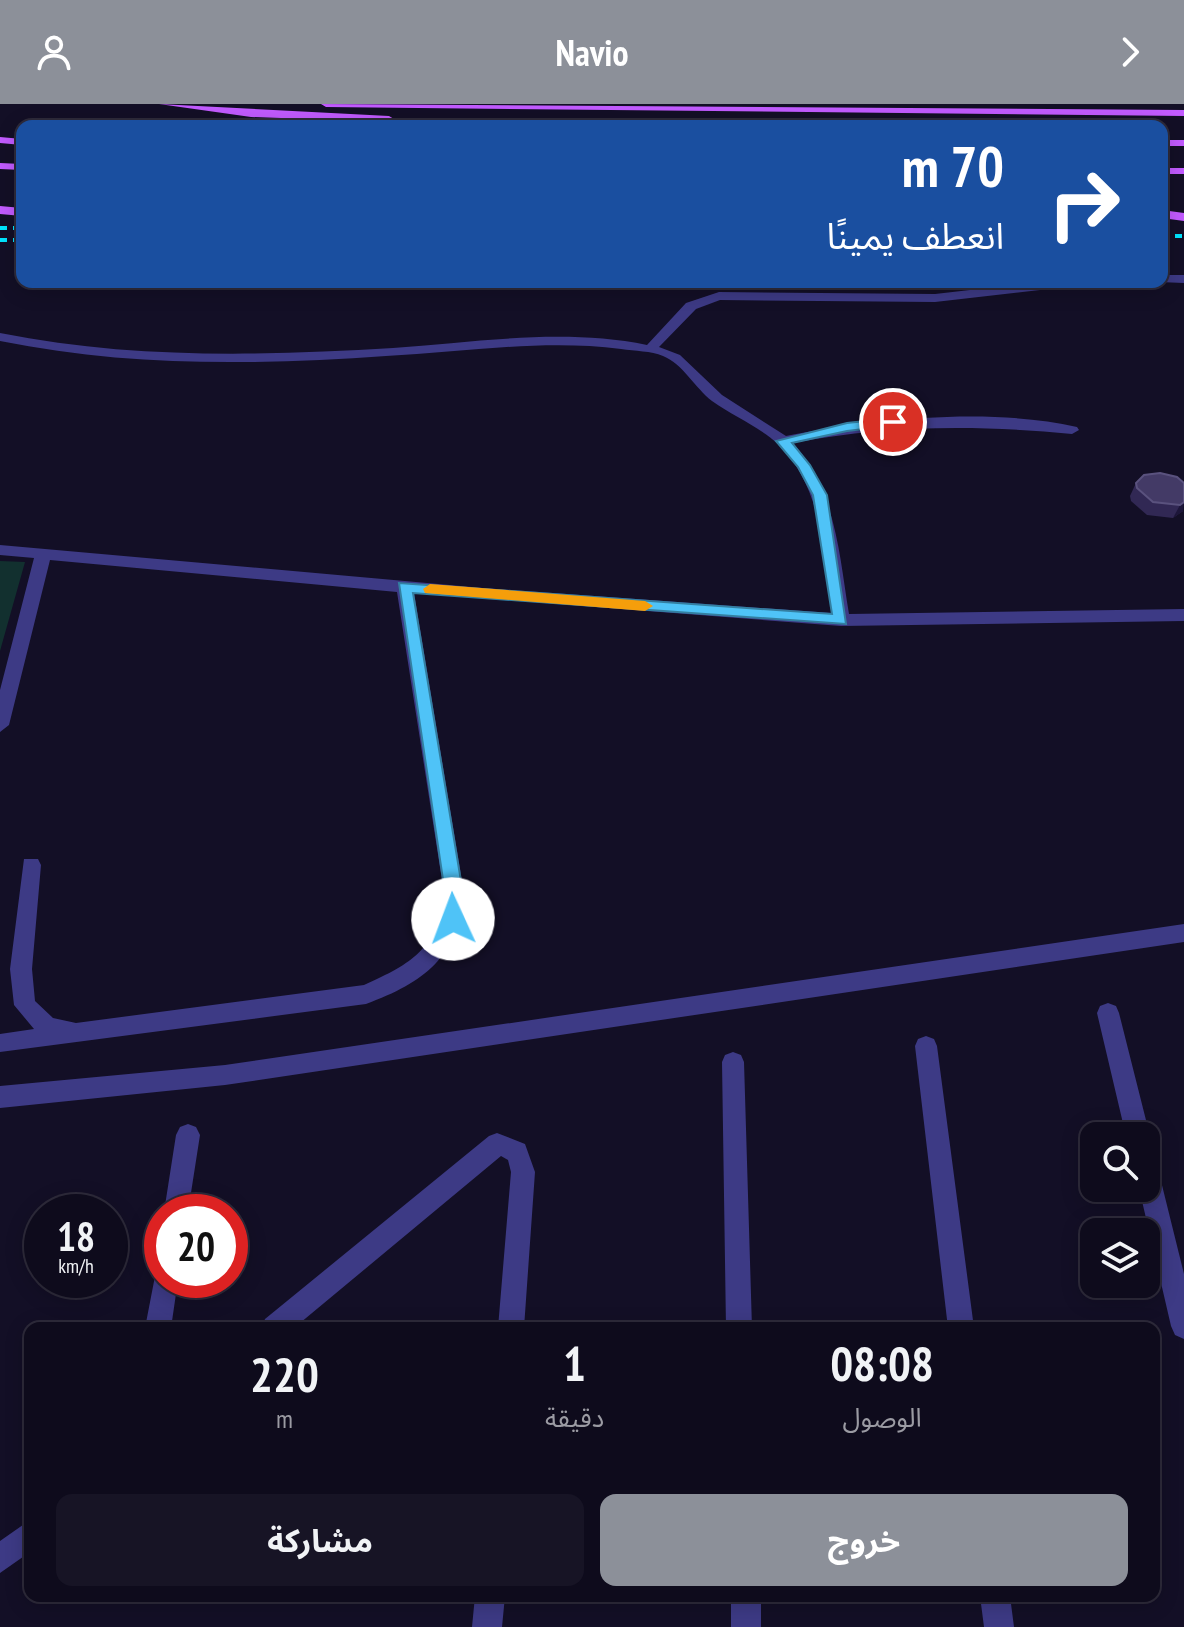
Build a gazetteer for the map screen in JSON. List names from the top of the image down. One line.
{"page":{"header":"Navio","turn":["70 m","انعطف يمينًا"],"speed":"18 km/h","limit":"20","eta":["08:08","الوصول","1","دقيقة","220","m"],"buttons":["خروج","مشاركة"]}}
